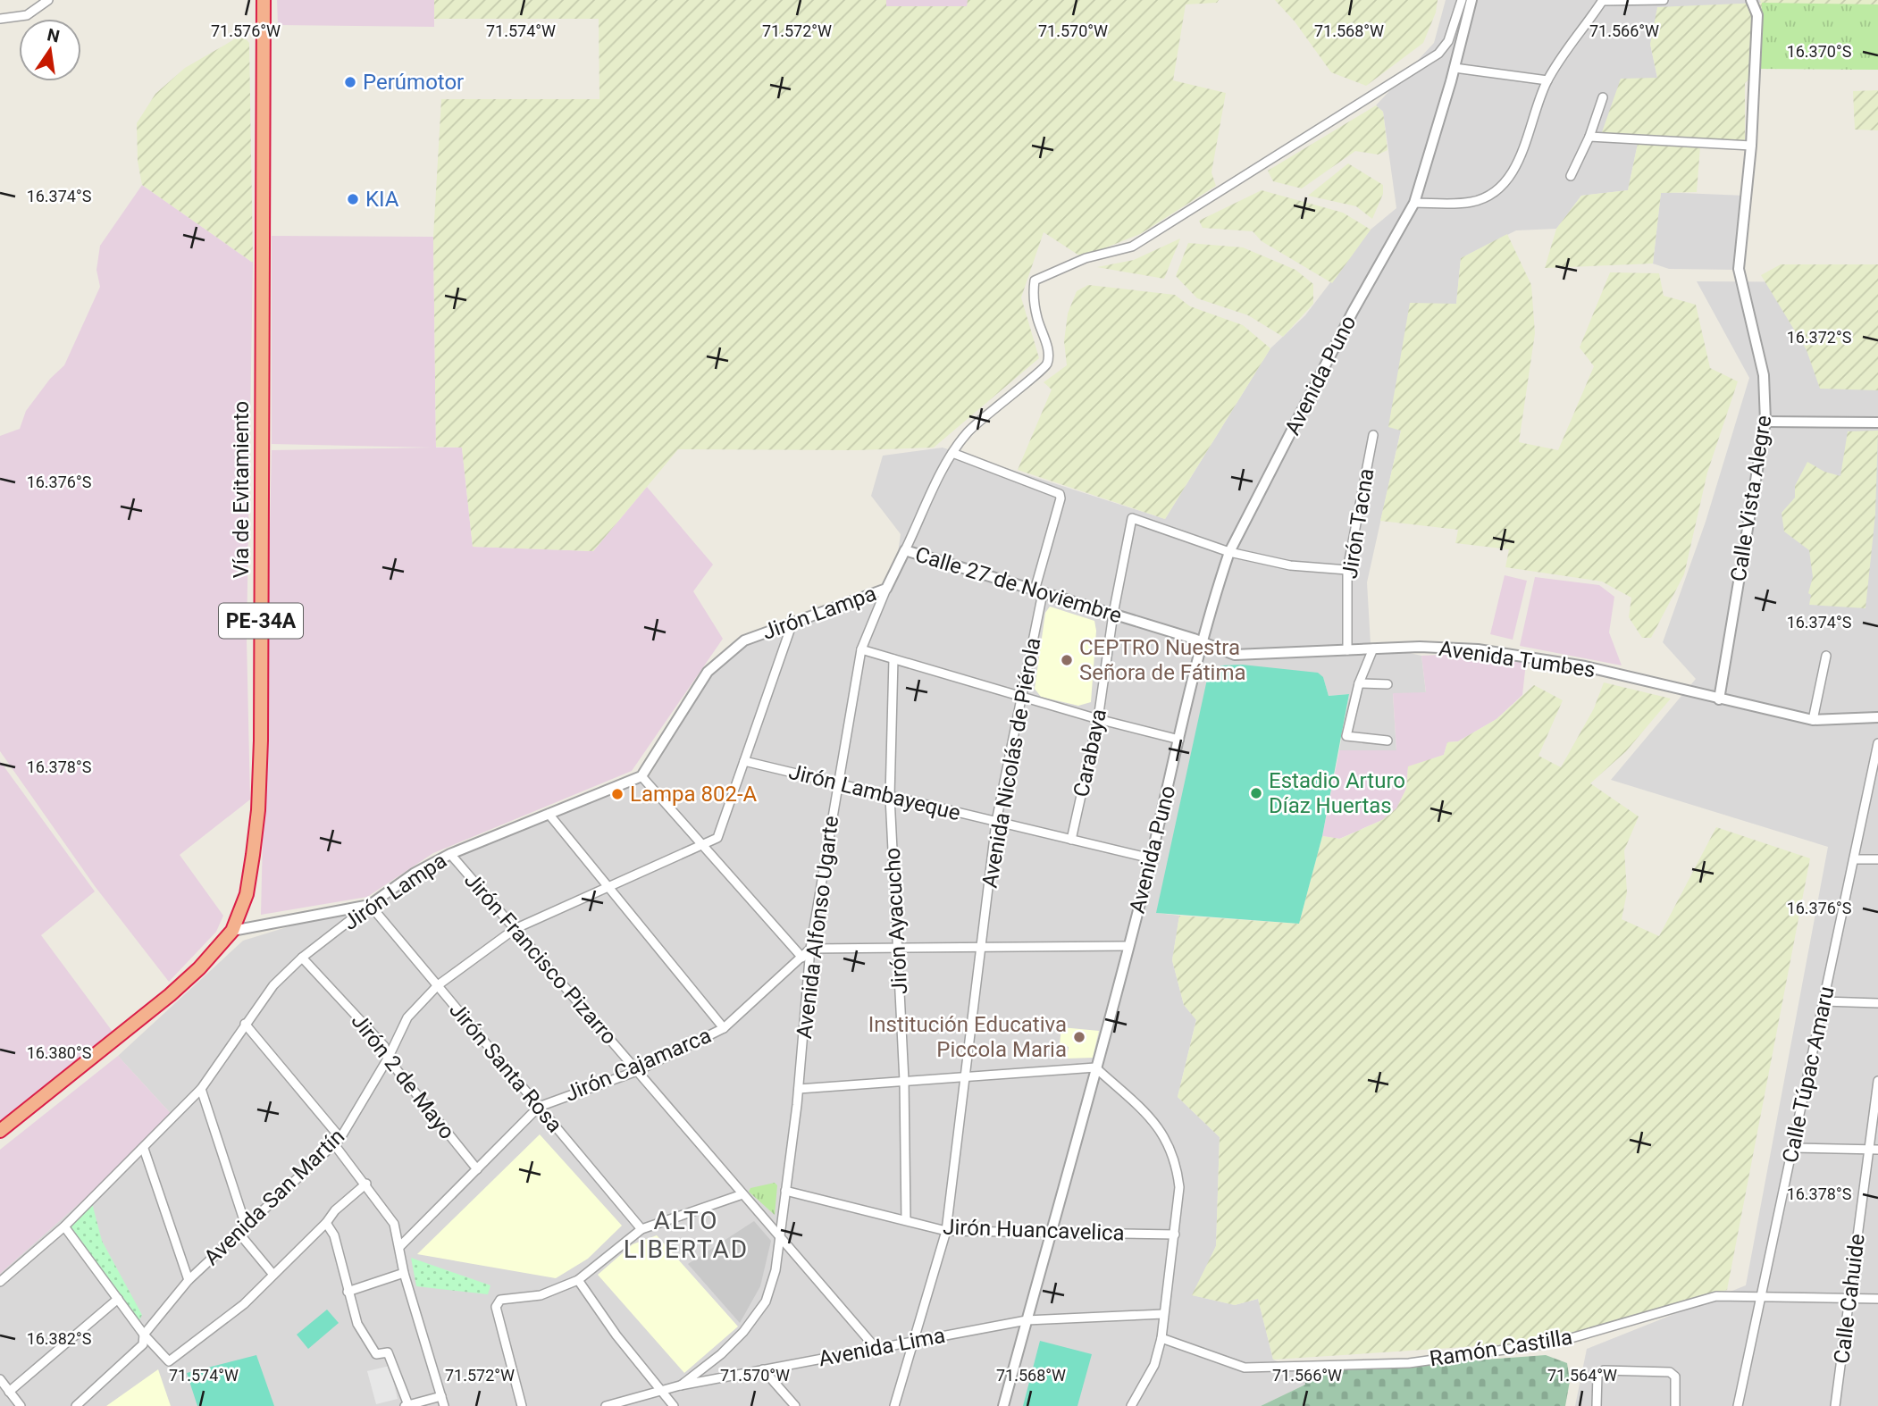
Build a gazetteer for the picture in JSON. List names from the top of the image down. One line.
{"streets":{"highway":["Vía de Evitamiento","PE-34A"],"street":["Avenida Puno","Calle Vista Alegre","Jirón Tacna","Calle 27 de Noviembre","Jirón Lampa","Avenida Tumbes","Carabaya","Avenida Nicolás de Piérola","Jirón Lambayeque","Jirón Ayacucho","Avenida Alfonso Ugarte","Jirón Francisco Pizarro","Jirón Cajamarca","Jirón Santa Rosa","Calle Túpac Amaru","Jirón 2 de Mayo","Avenida San Martín","Jirón Huancavelica","Calle Cahuide","Avenida Lima","Ramón Castilla"]},"crossings":[["Avenida Puno","Calle 27 de Noviembre"],["Avenida Puno","Avenida Tumbes"],["Avenida Puno","Carabaya"],["Avenida Puno","Jirón Lambayeque"],["Avenida Puno","Jirón Huancavelica"],["Avenida Puno","Avenida Lima"],["Calle Vista Alegre","Avenida Tumbes"],["Jirón Tacna","Avenida Tumbes"],["Calle 27 de Noviembre","Avenida Tumbes"],["Calle 27 de Noviembre","Carabaya"],["Calle 27 de Noviembre","Avenida Nicolás de Piérola"],["Calle 27 de Noviembre","Avenida Alfonso Ugarte"],["Jirón Lampa","Avenida Alfonso Ugarte"],["Jirón Lampa","Jirón Francisco Pizarro"],["Jirón Lampa","Jirón Santa Rosa"],["Jirón Lampa","Jirón 2 de Mayo"],["Jirón Lampa","Avenida San Martín"],["Carabaya","Jirón Lambayeque"],["Avenida Nicolás de Piérola","Jirón Lambayeque"],["Avenida Nicolás de Piérola","Avenida Alfonso Ugarte"],["Avenida Nicolás de Piérola","Jirón Huancavelica"],["Avenida Nicolás de Piérola","Avenida Lima"],["Jirón Lambayeque","Jirón Ayacucho"],["Jirón Lambayeque","Avenida Alfonso Ugarte"],["Jirón Lambayeque","Avenida San Martín"],["Jirón Ayacucho","Jirón Huancavelica"],["Avenida Alfonso Ugarte","Jirón Francisco Pizarro"],["Avenida Alfonso Ugarte","Jirón Cajamarca"],["Avenida Alfonso Ugarte","Jirón Huancavelica"],["Avenida Alfonso Ugarte","Avenida Lima"],["Jirón Francisco Pizarro","Jirón Cajamarca"],["Jirón Francisco Pizarro","Avenida San Martín"],["Jirón Francisco Pizarro","Avenida Lima"],["Jirón Cajamarca","Jirón Santa Rosa"],["Jirón Cajamarca","Jirón 2 de Mayo"],["Jirón Santa Rosa","Avenida San Martín"],["Calle Túpac Amaru","Ramón Castilla"],["Jirón 2 de Mayo","Avenida San Martín"],["Calle Cahuide","Ramón Castilla"]],"districts":["ALTO LIBERTAD"],"places":["Perúmotor","KIA","CEPTRO Nuestra Señora de Fátima","Estadio Arturo Díaz Huertas","Lampa 802-A","Institución Educativa Piccola Maria"],"north":"top","coordinates":["71.576°W","71.574°W","71.572°W","71.570°W","71.568°W","71.566°W","16.370°S","16.374°S","16.372°S","16.376°S","16.378°S","16.380°S","16.382°S","71.564°W"]}
